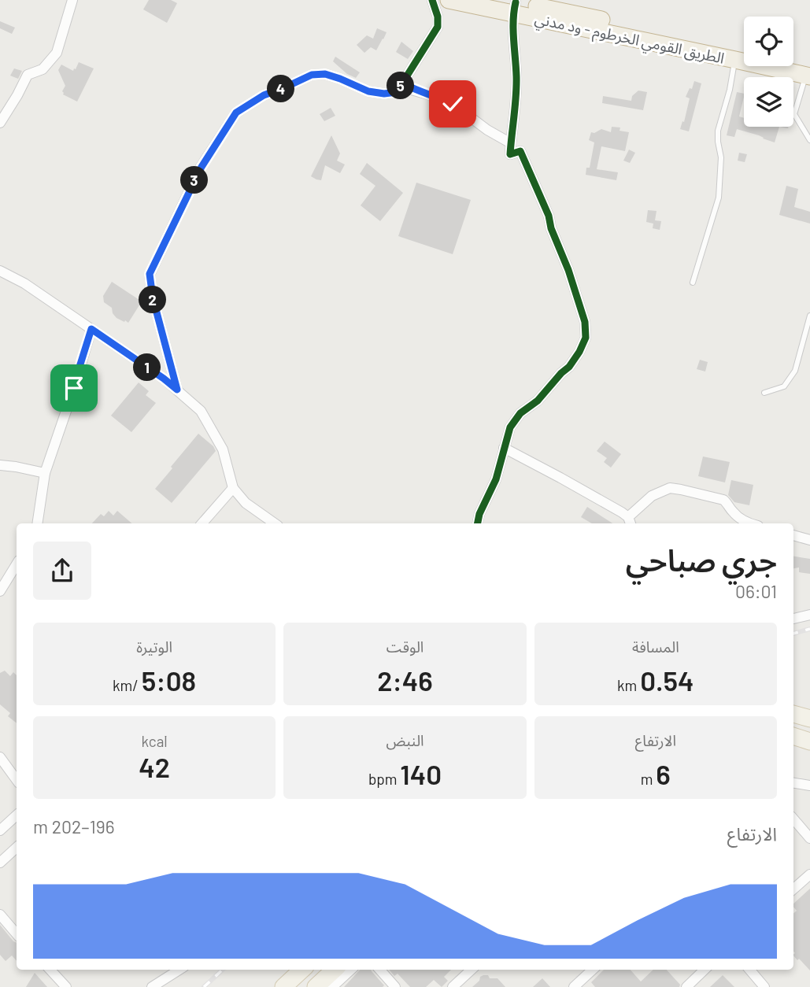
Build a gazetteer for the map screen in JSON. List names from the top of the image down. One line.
{"streets":{"highway":["الطريق القومي الخرطوم - ود مدني"]},"page":{"pins":["5","4","3","2","1"],"heading":["جري صباحي","06:01"],"stats":[["المسافة","0.54 km"],["الوقت","2:46"],["الوتيرة","5:08 /km"],["الارتفاع","6 m"],["النبض","140 bpm"],["kcal","42"]],"chart":["الارتفاع","196–202 m"]}}
